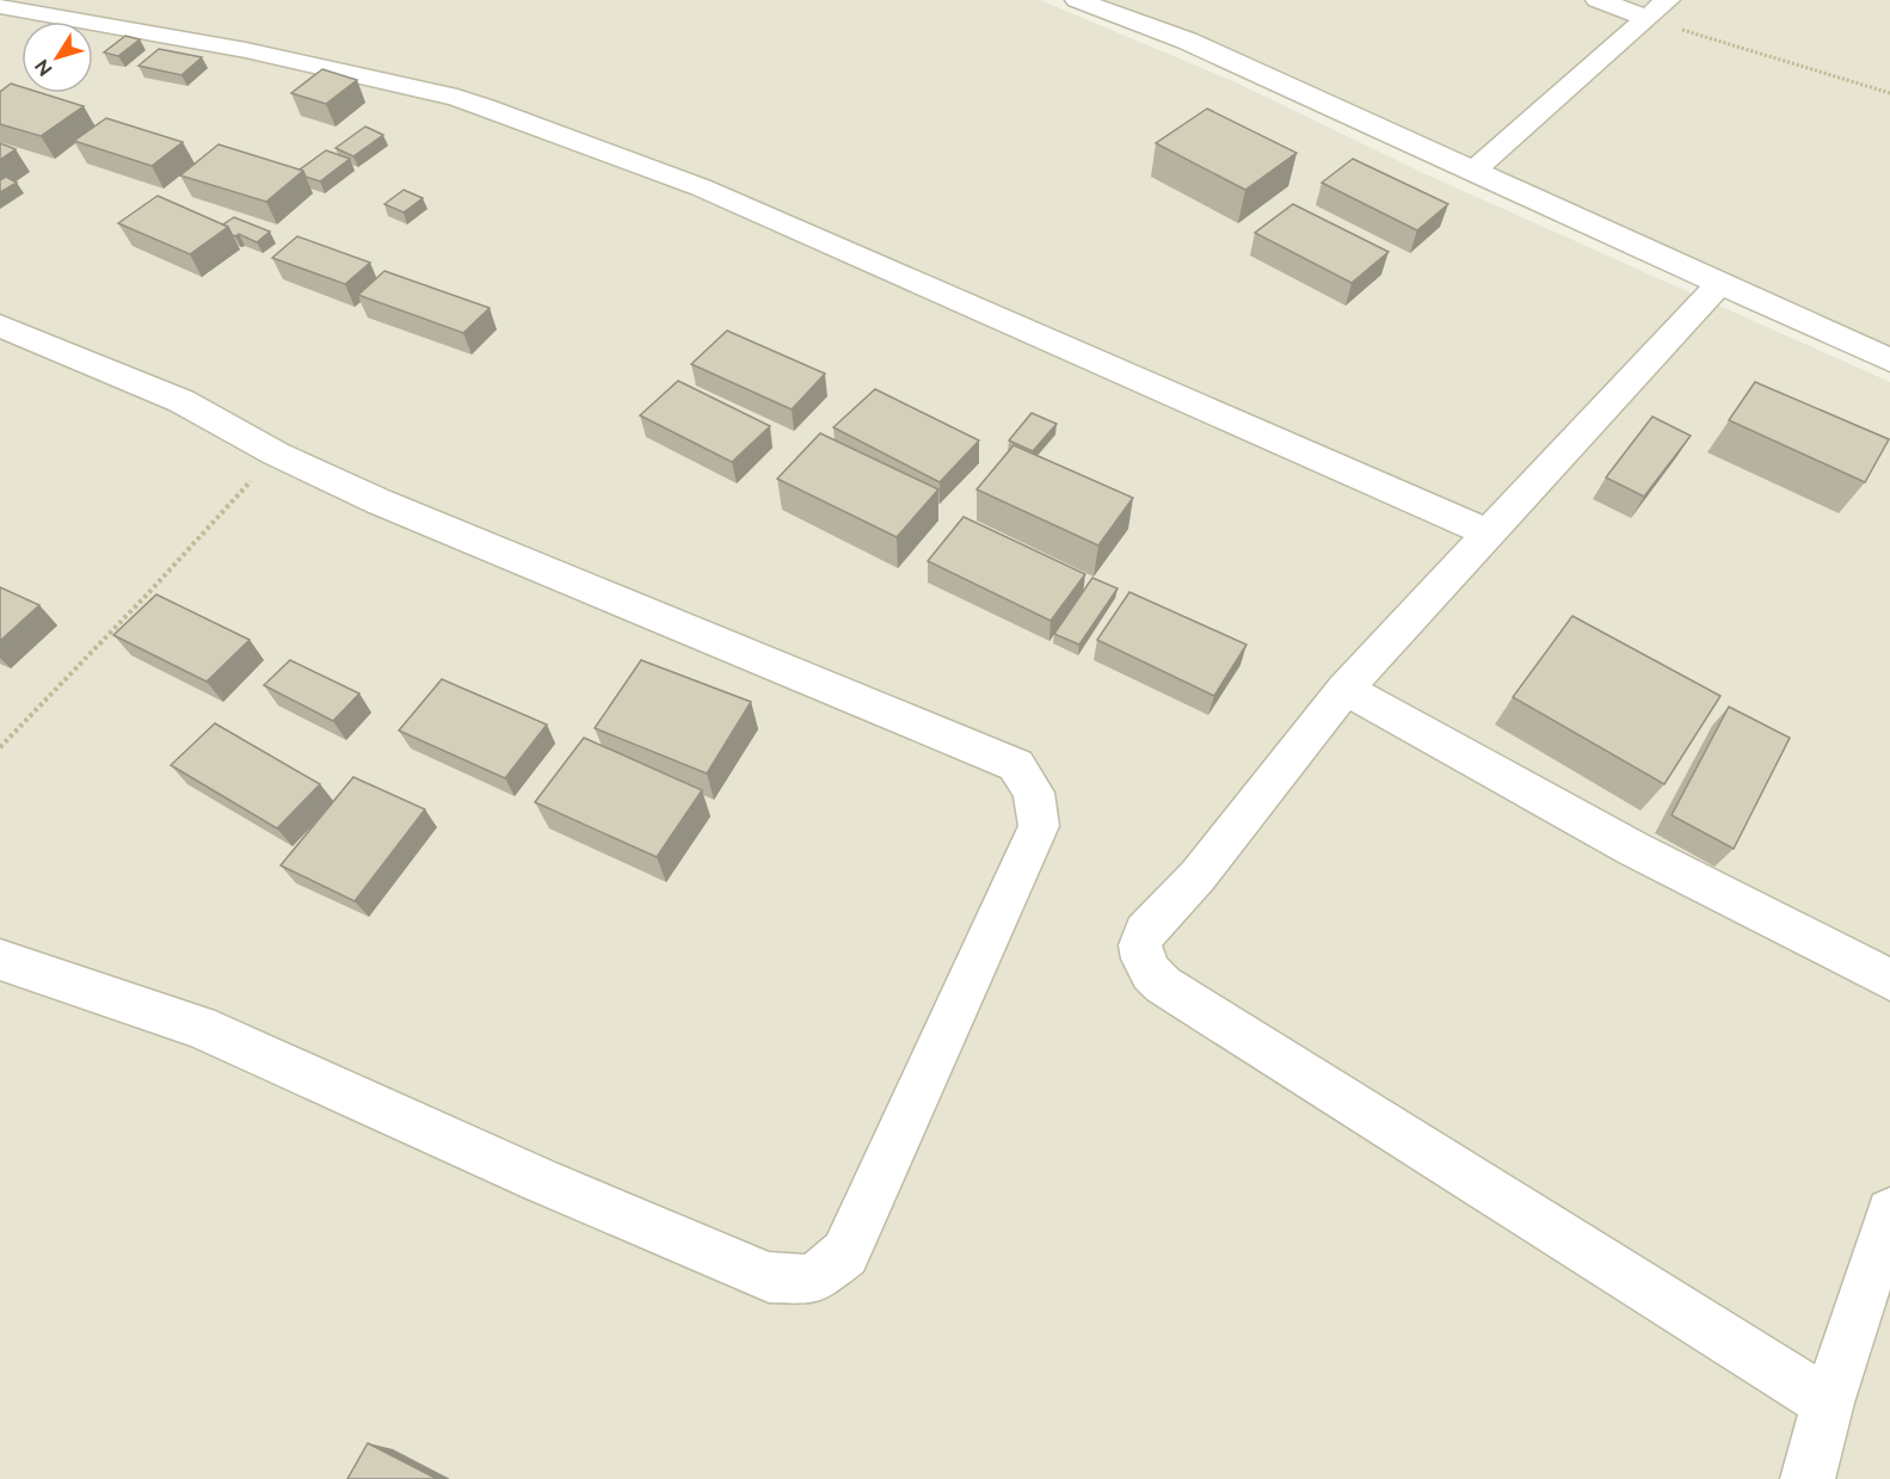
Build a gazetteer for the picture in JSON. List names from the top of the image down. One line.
{"north":"bottom left"}
